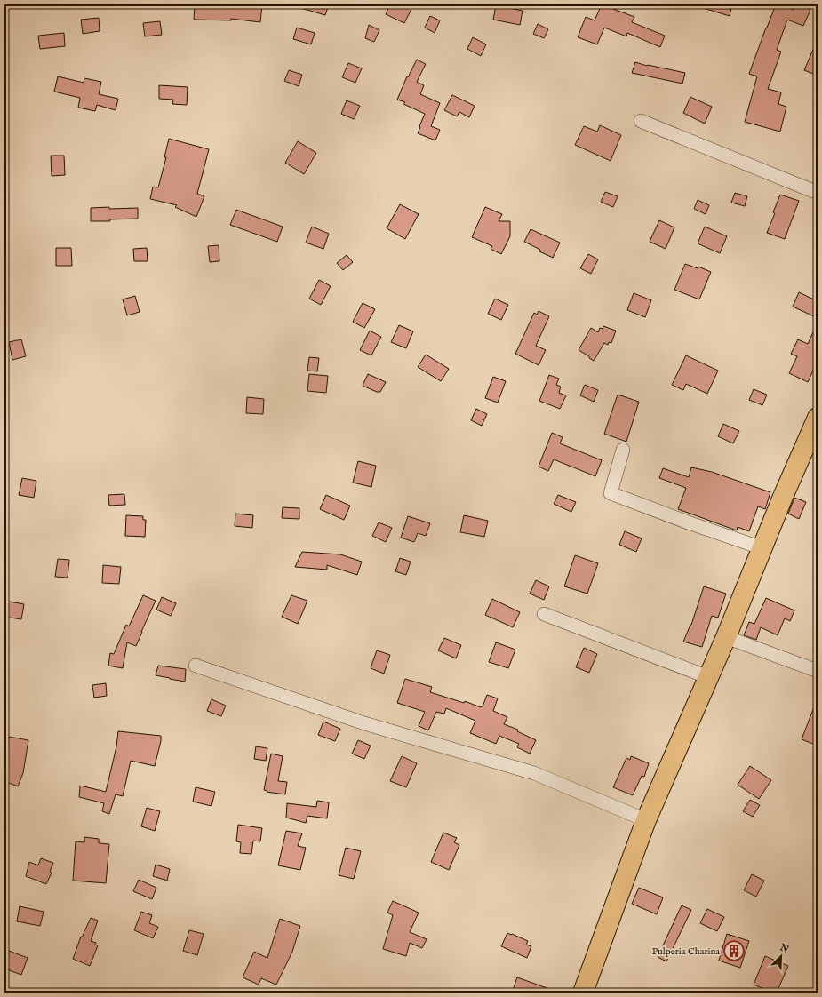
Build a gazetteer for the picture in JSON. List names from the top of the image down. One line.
{"places":{"building":["Pulperia Charina"]},"north":"top right"}
